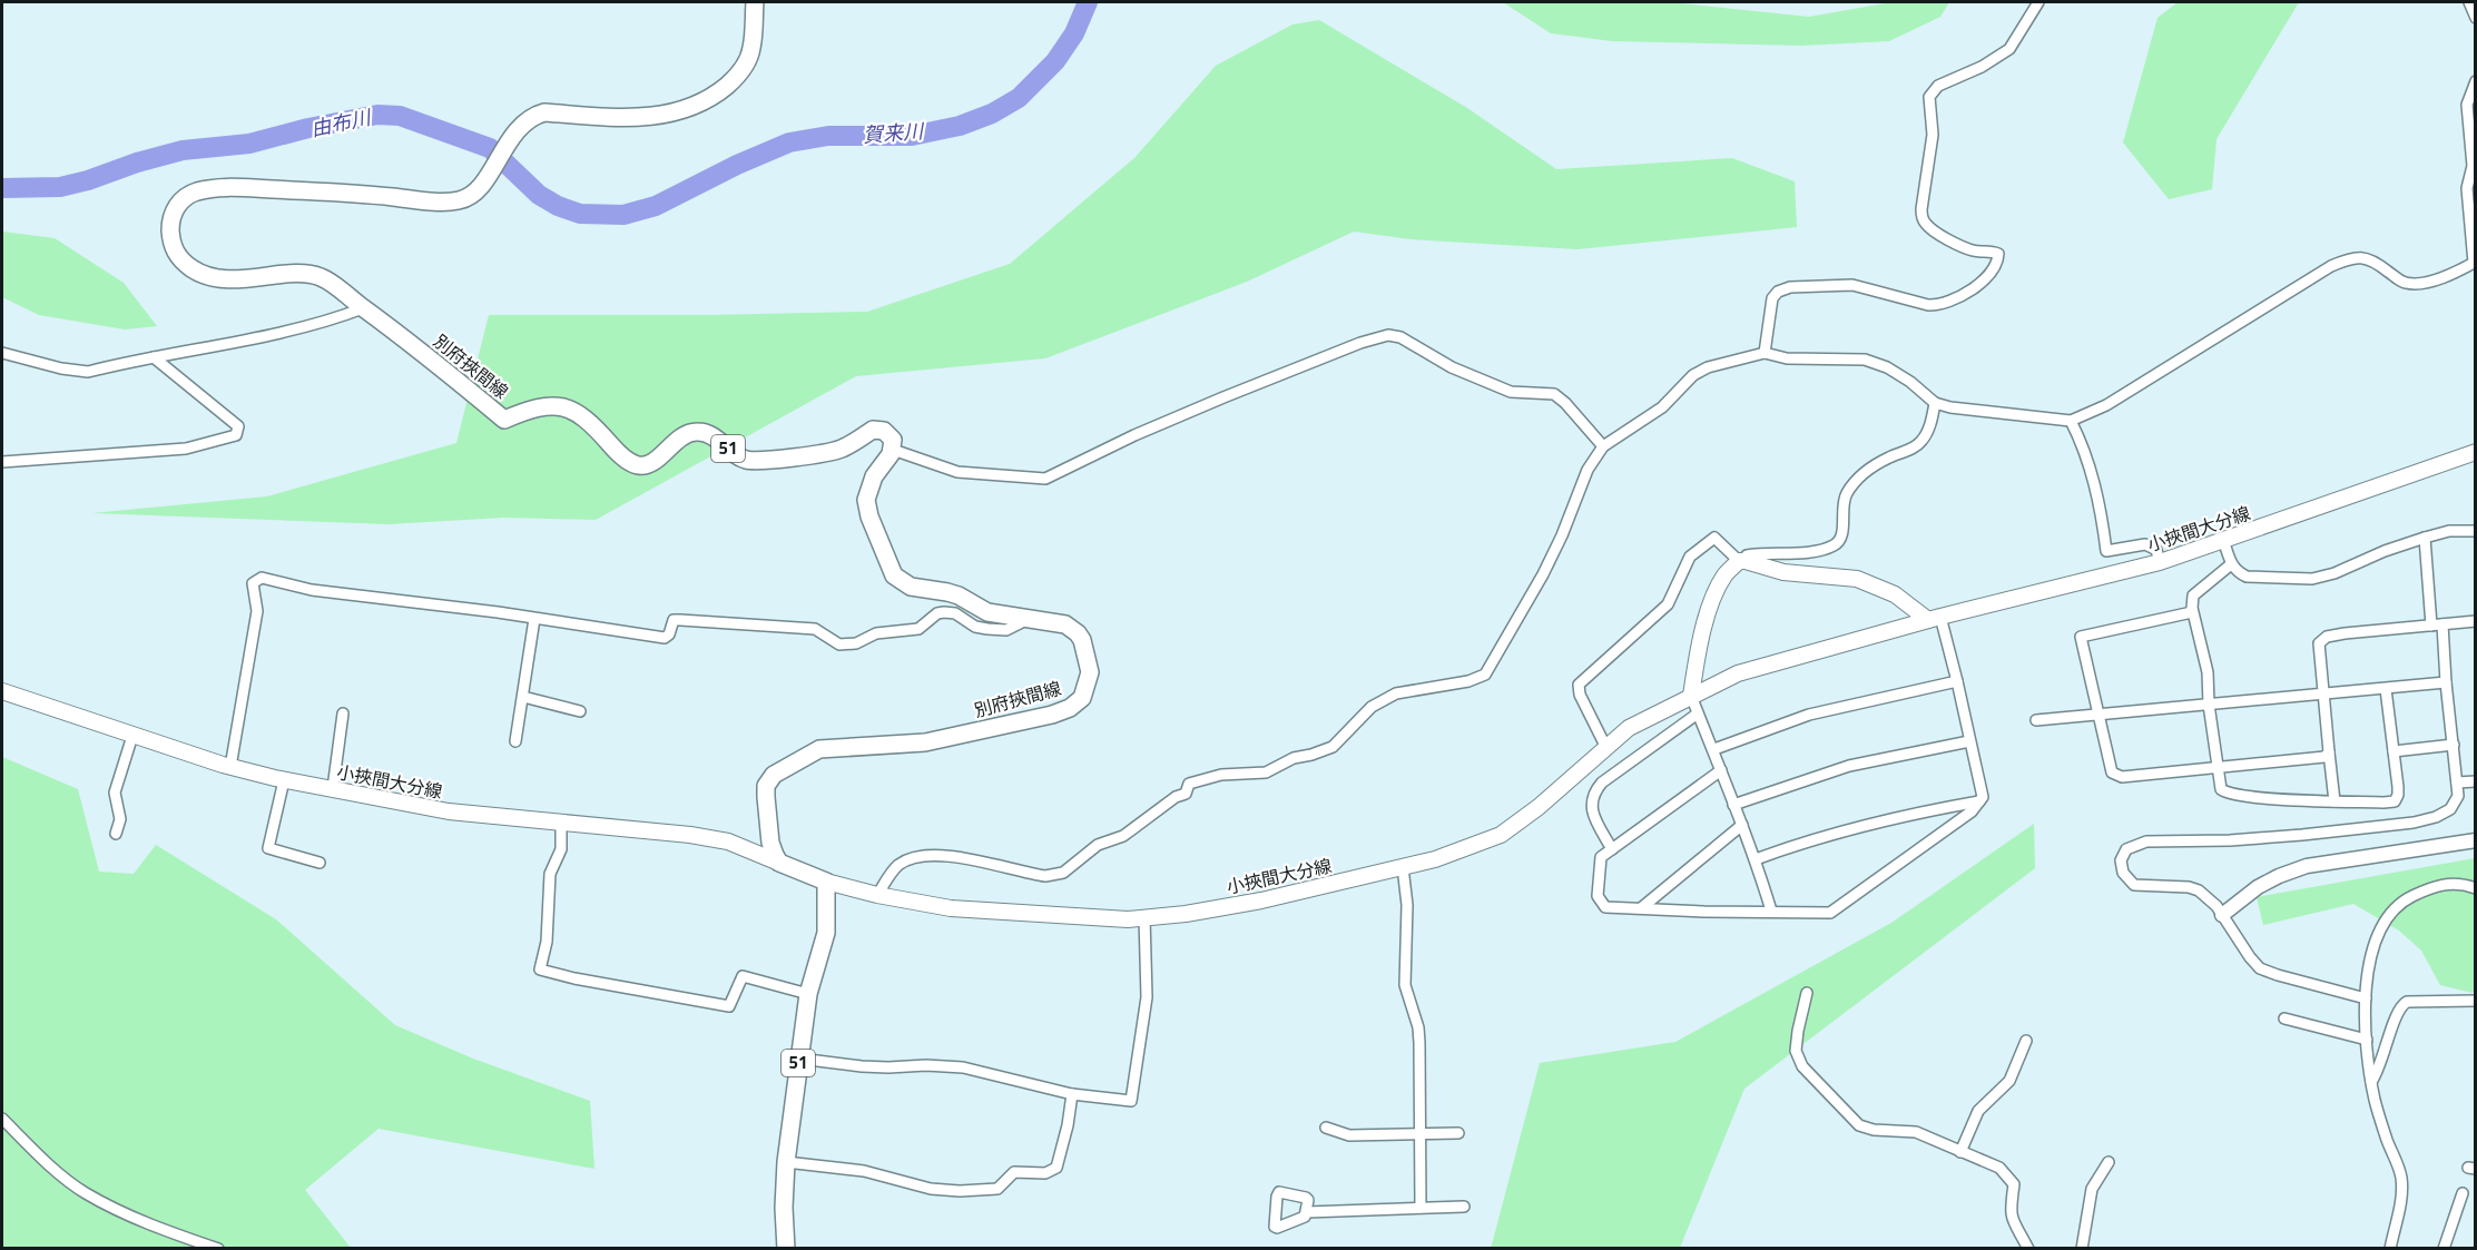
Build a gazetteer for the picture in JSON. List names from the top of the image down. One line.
{"streets":{"main road":["別府挾間線","51","小挾間大分線"]},"crossings":[["別府挾間線","小挾間大分線"],["51","小挾間大分線"]],"water":["由布川","賀来川"]}
